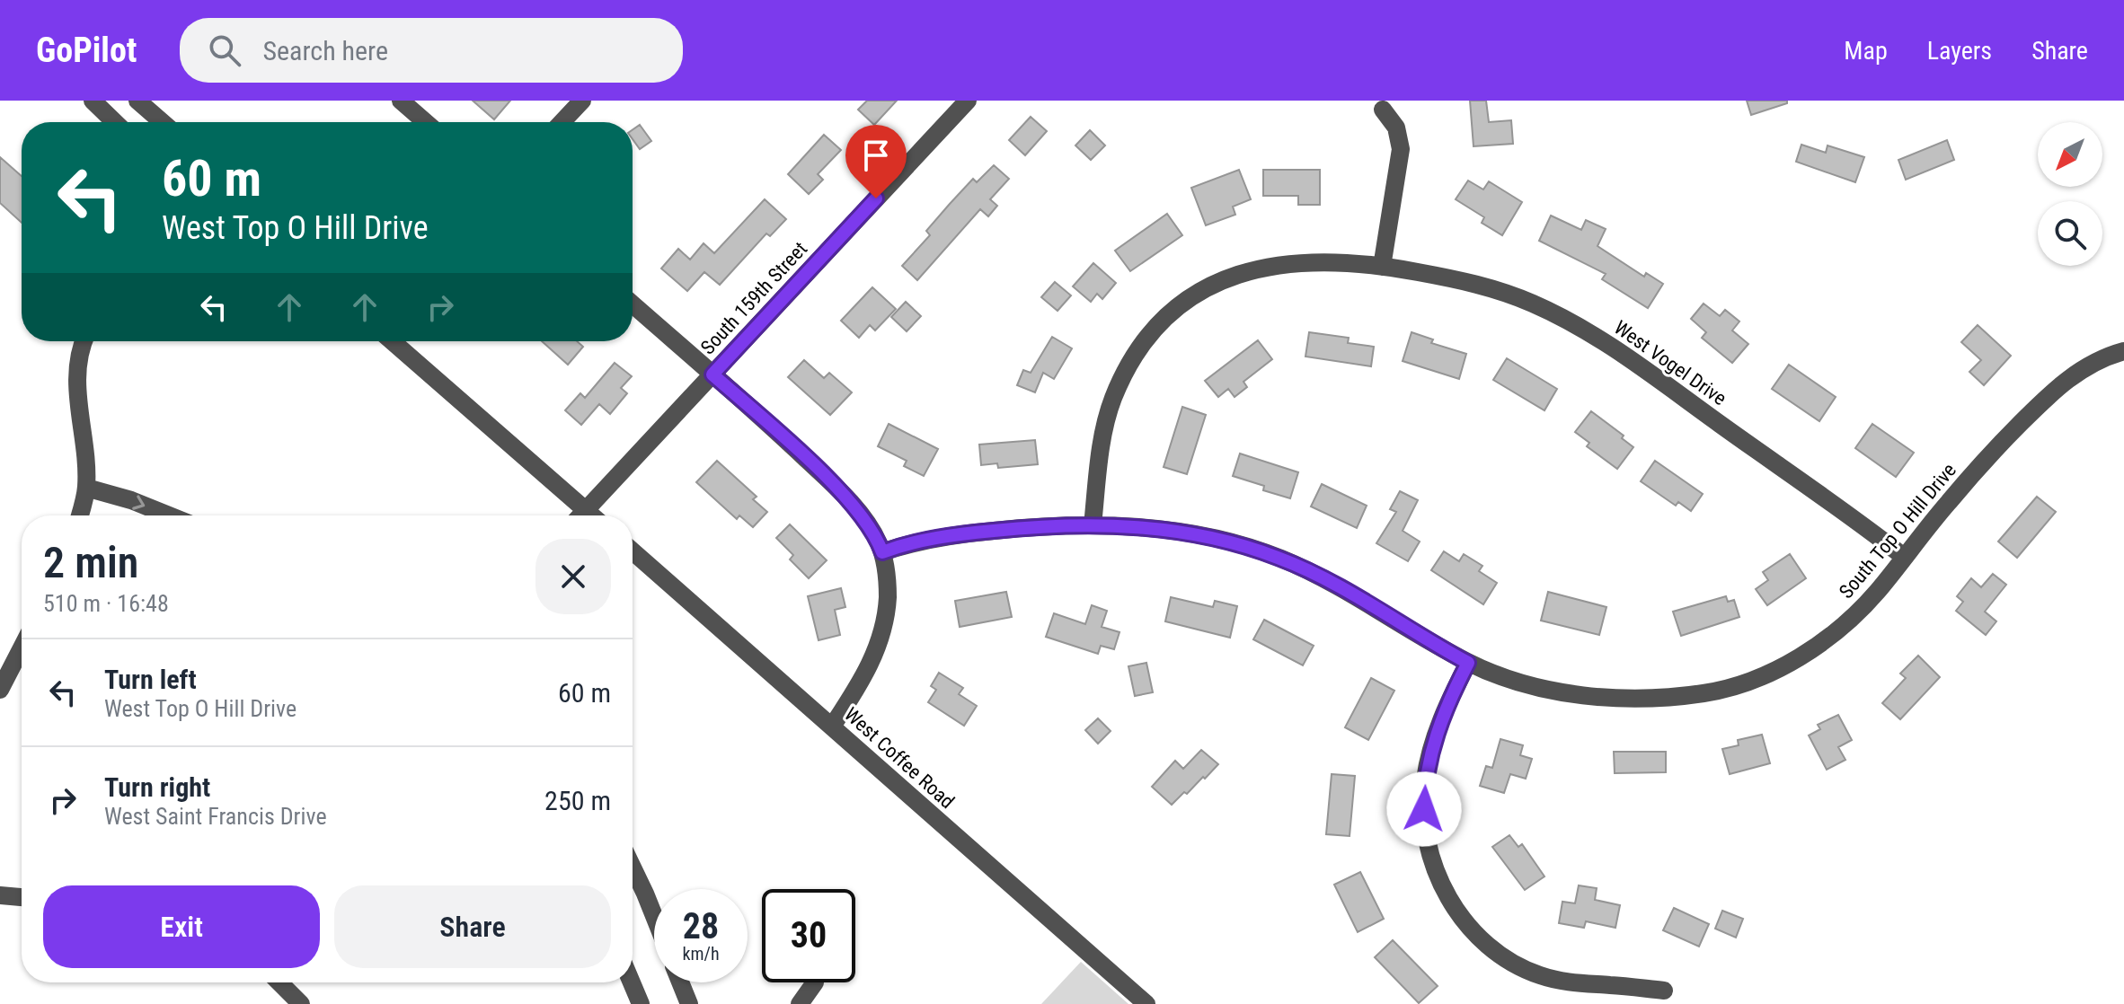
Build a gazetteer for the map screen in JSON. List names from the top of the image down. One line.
{"streets":{"street":["South 159th Street","West Vogel Drive","South Top O Hill Drive","West Coffee Road"]},"crossings":[["West Vogel Drive","South Top O Hill Drive"]],"north":"bottom left","page":{"header":"GoPilot","search":"Search here","nav":["Map","Layers","Share"],"turn":["60 m","West Top O Hill Drive"],"heading":["2 min","510 m · 16:48"],"list":[{"name":"Turn left","note":"West Top O Hill Drive","value":"60 m"},{"name":"Turn right","note":"West Saint Francis Drive","value":"250 m"}],"buttons":["Exit","Share"],"speed":"28 km/h","limit":"30"}}
